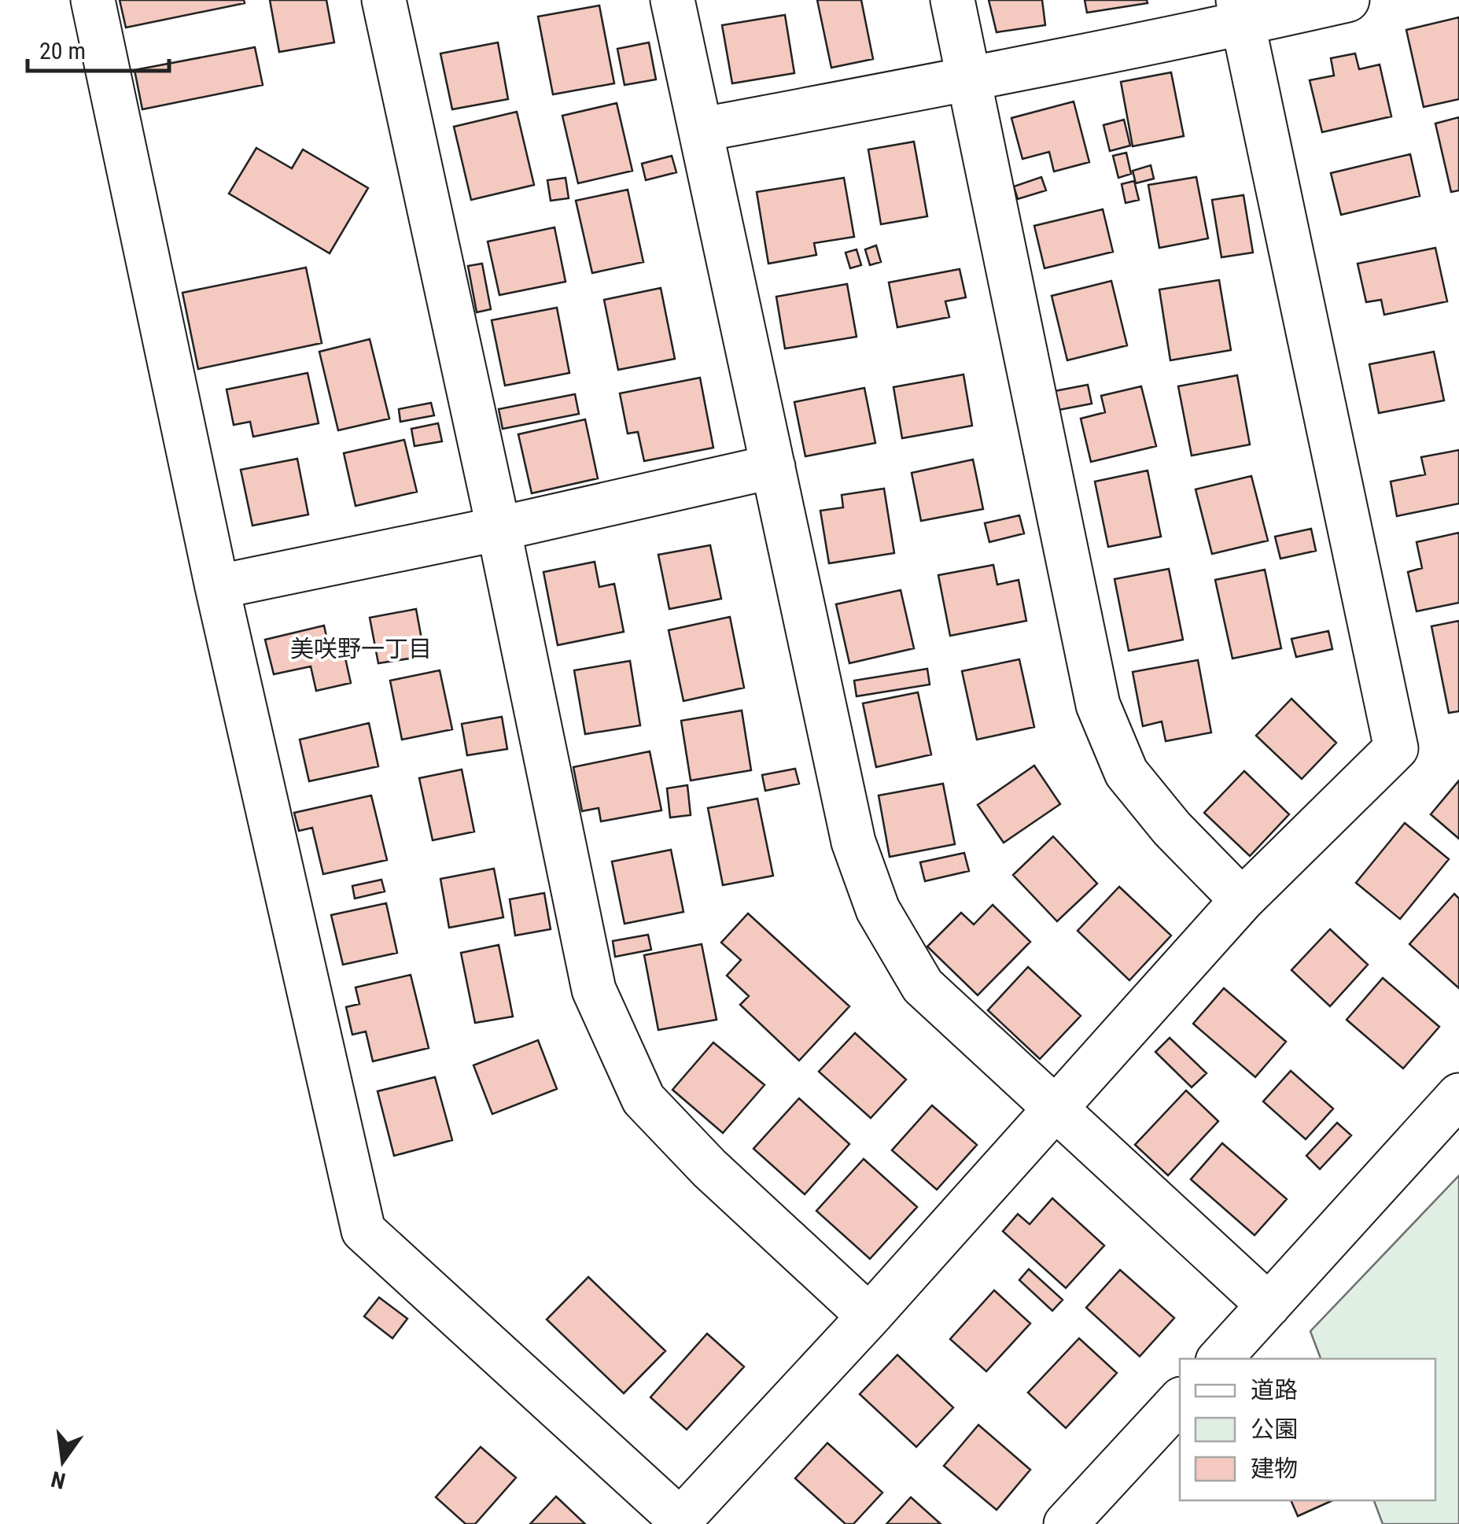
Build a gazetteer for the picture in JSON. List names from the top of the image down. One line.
{"districts":["美咲野一丁目"],"legend":["道路","公園","建物"],"scale_bar":"20 m","north":"bottom"}
